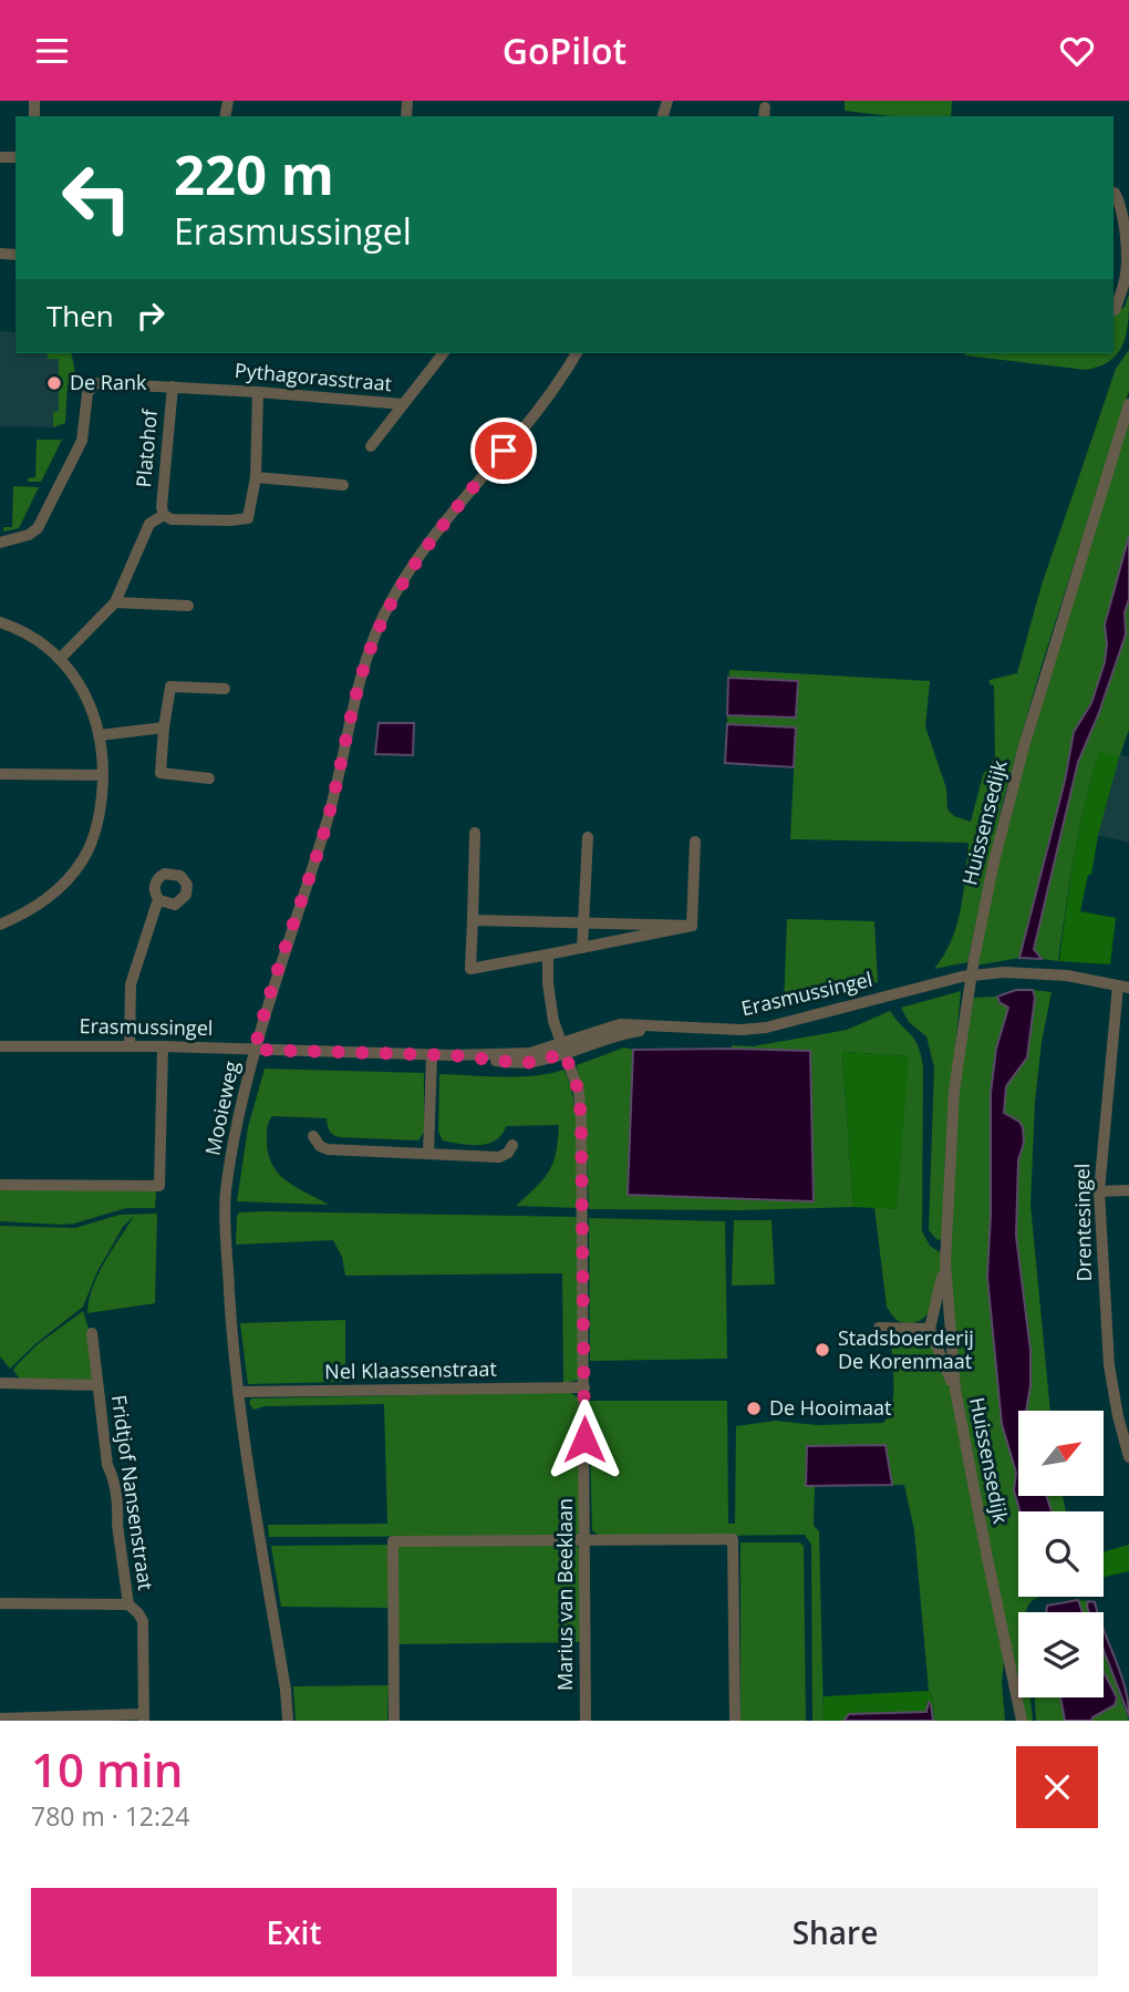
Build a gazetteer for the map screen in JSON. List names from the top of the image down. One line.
{"streets":{"street":["Pythagorasstraat","Platohof","Huissensedijk","Erasmussingel","Mooieweg","Drentesingel","Nel Klaassenstraat","Fridtjof Nansenstraat","Marius van Beeklaan"]},"crossings":[["Pythagorasstraat","Platohof"],["Erasmussingel","Mooieweg"],["Erasmussingel","Drentesingel"],["Erasmussingel","Marius van Beeklaan"],["Mooieweg","Nel Klaassenstraat"],["Nel Klaassenstraat","Marius van Beeklaan"]],"places":["De Rank","Stadsboerderij De Korenmaat","De Hooimaat"],"north":"top right","page":{"header":"GoPilot","turn":["220 m","Erasmussingel"],"then":"Then","heading":["10 min","780 m · 12:24"],"buttons":["Exit","Share"]}}
